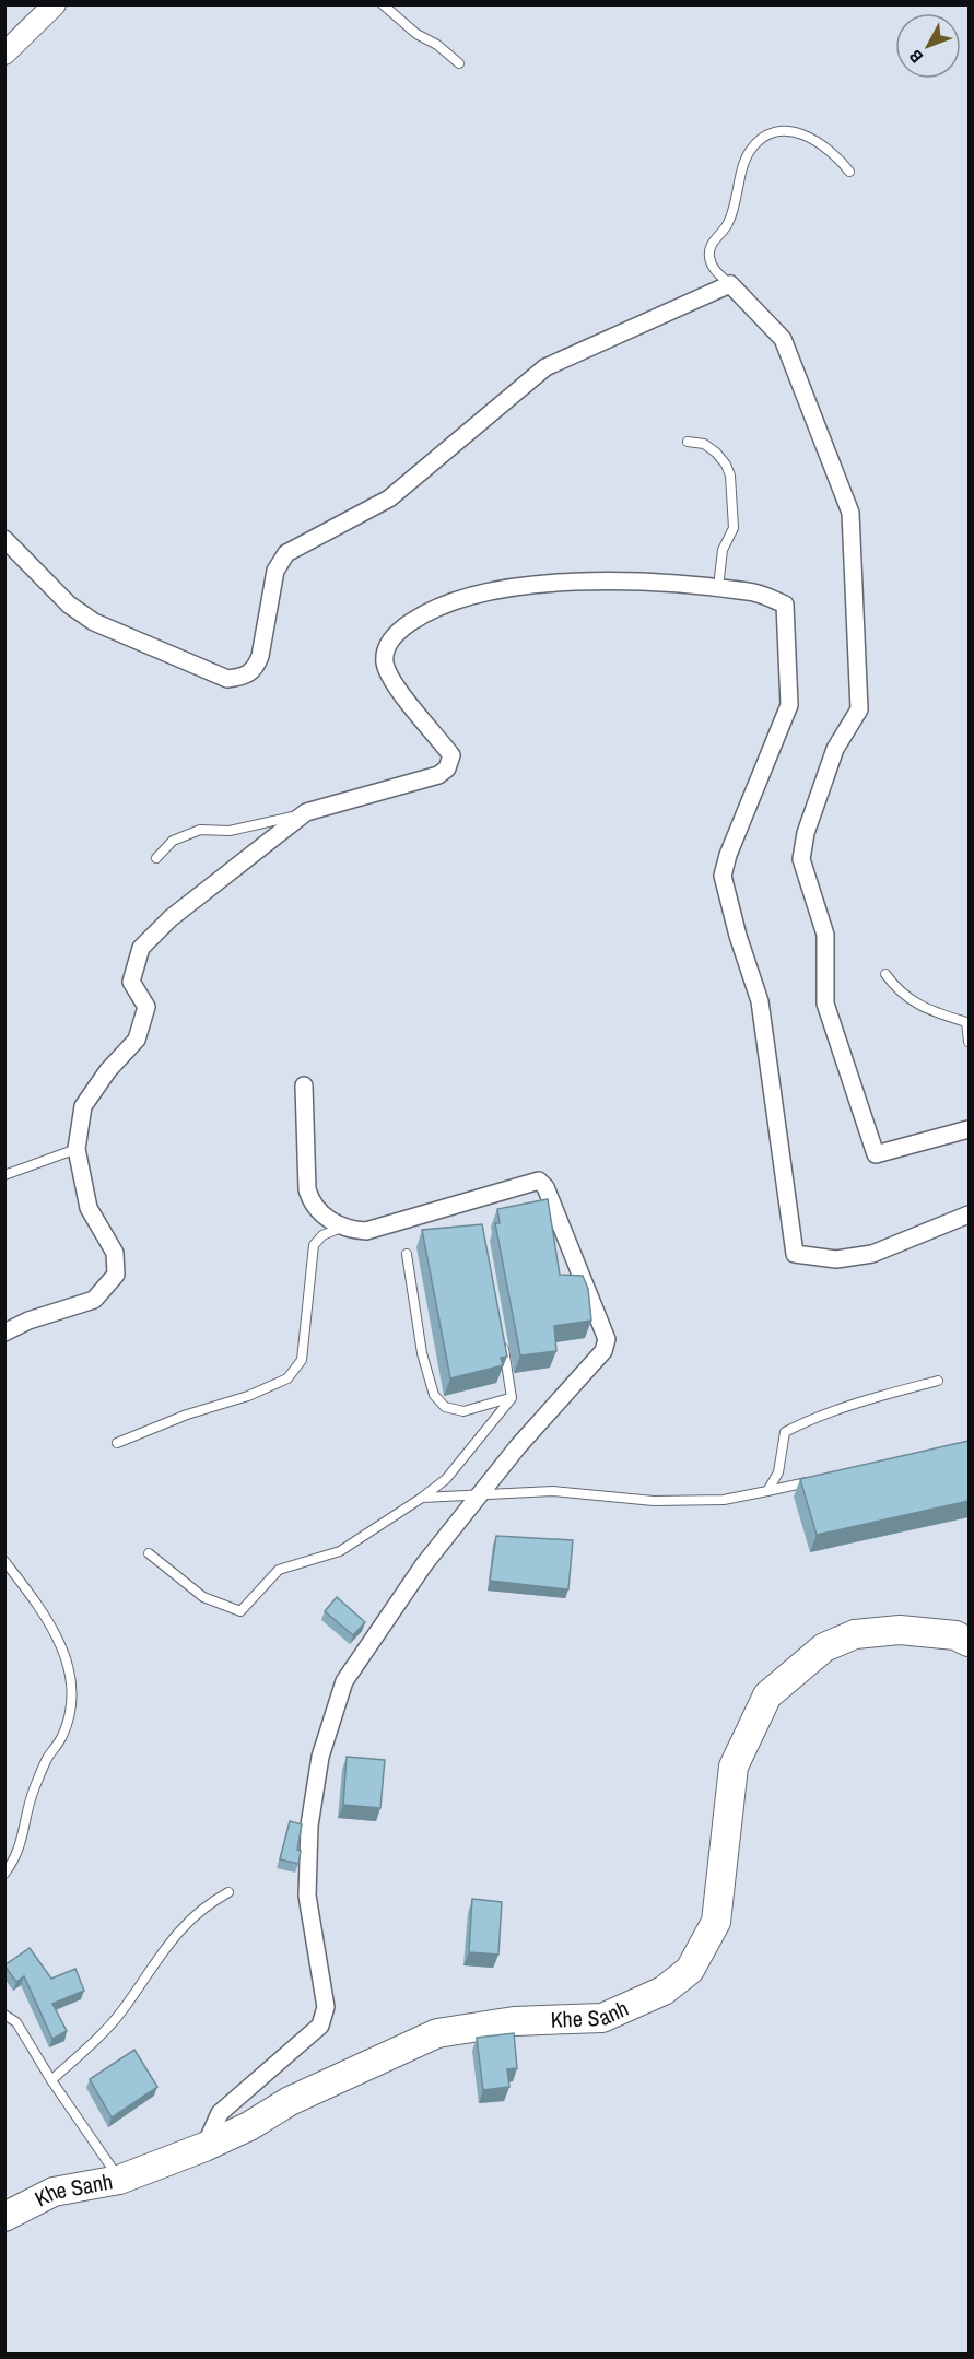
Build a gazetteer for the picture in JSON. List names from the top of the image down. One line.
{"streets":{"highway":["Khe Sanh"]},"north":"bottom left"}
